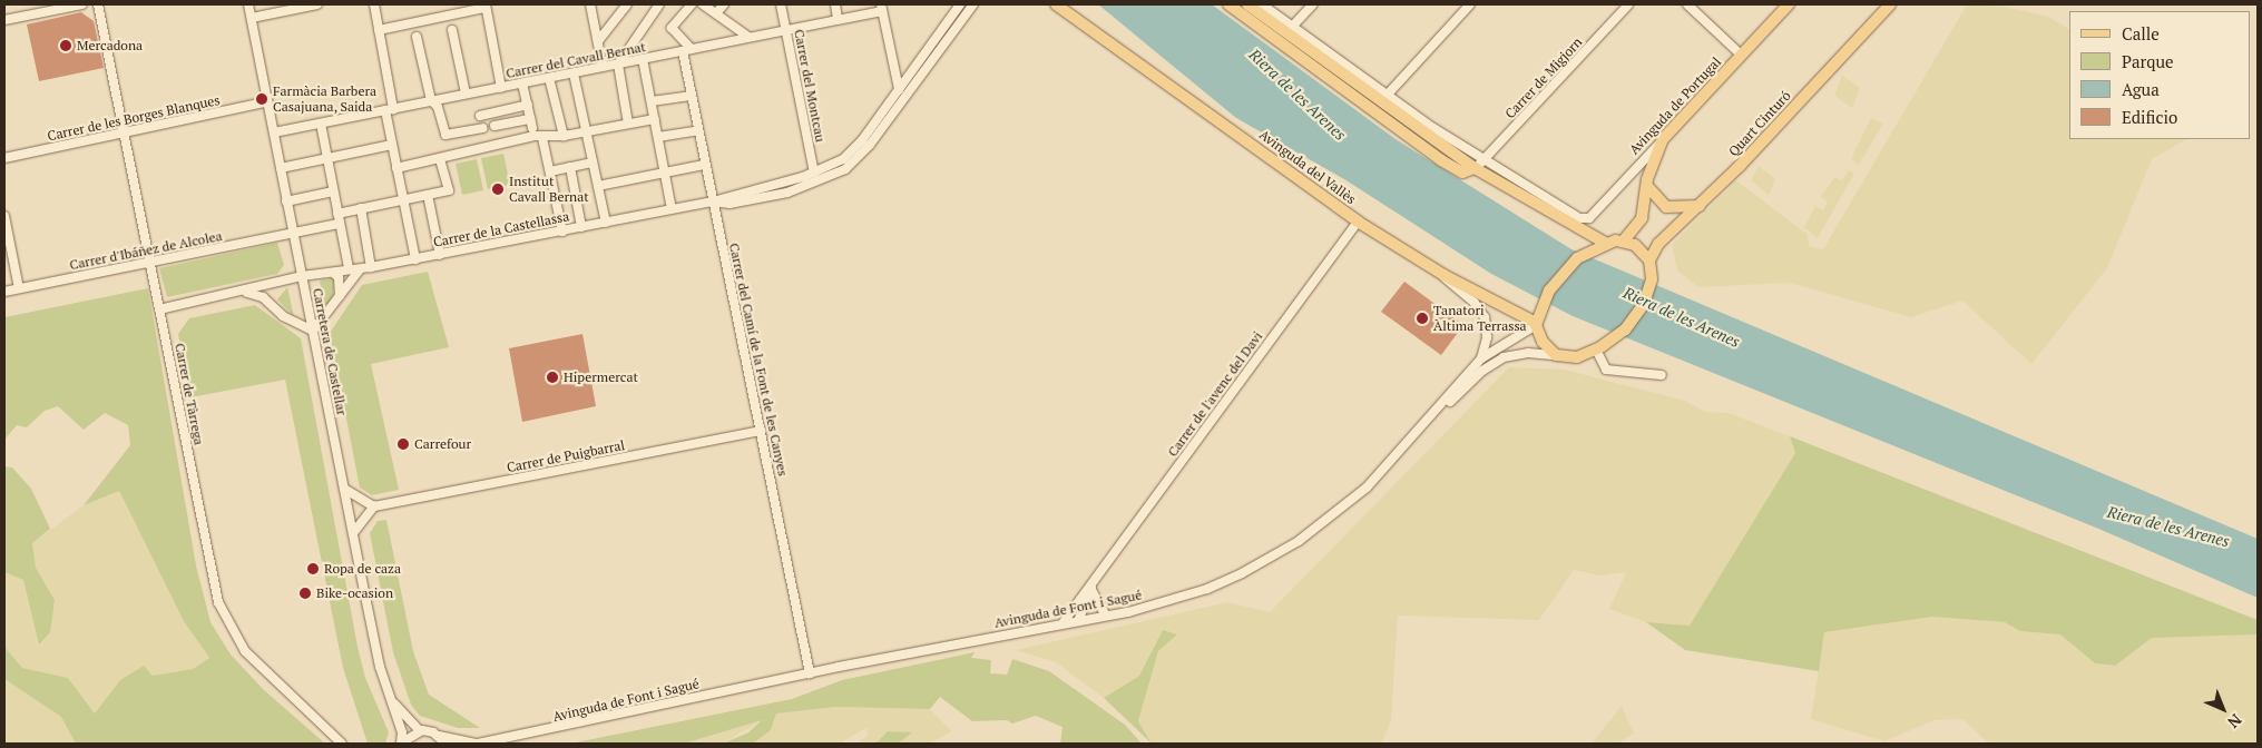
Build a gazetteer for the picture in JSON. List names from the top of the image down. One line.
{"streets":{"main road":["Avinguda de Portugal","Quart Cinturó","Avinguda del Vallès"],"street":["Carrer del Cavall Bernat","Carrer de Migjorn","Carrer del Montcau","Carrer de les Borges Blanques","Carrer de la Castellassa","Carrer d'Ibáñez de Alcolea","Carretera de Castellar","Carrer del Camí de la Font de les Canyes","Carrer de Tàrrega","Carrer de l'avenc del Davi","Carrer de Puigbarral","Avinguda de Font i Sagué"]},"crossings":[["Carrer del Cavall Bernat","Carrer del Montcau"],["Carrer del Cavall Bernat","Carretera de Castellar"],["Carrer del Cavall Bernat","Carrer del Camí de la Font de les Canyes"],["Carrer de Migjorn","Avinguda de Portugal"],["Carrer del Montcau","Carrer de la Castellassa"],["Carrer de les Borges Blanques","Carretera de Castellar"],["Carrer de les Borges Blanques","Carrer de Tàrrega"],["Quart Cinturó","Avinguda del Vallès"],["Avinguda del Vallès","Carrer de l'avenc del Davi"],["Carrer de la Castellassa","Carretera de Castellar"],["Carrer de la Castellassa","Carrer del Camí de la Font de les Canyes"],["Carrer de la Castellassa","Carrer de Tàrrega"],["Carrer d'Ibáñez de Alcolea","Carretera de Castellar"],["Carrer d'Ibáñez de Alcolea","Carrer de Tàrrega"],["Carretera de Castellar","Avinguda de Font i Sagué"],["Carrer del Camí de la Font de les Canyes","Carrer de Puigbarral"],["Carrer del Camí de la Font de les Canyes","Avinguda de Font i Sagué"],["Carrer de l'avenc del Davi","Avinguda de Font i Sagué"]],"water":["Riera de les Arenes"],"places":["Mercadona","Farmàcia Barbera Casajuana, Saida","Institut Cavall Bernat","Tanatori Àltima Terrassa","Hipermercat","Carrefour","Ropa de caza","Bike-ocasion"],"legend":["Calle","Parque","Agua","Edificio"],"north":"bottom right"}
